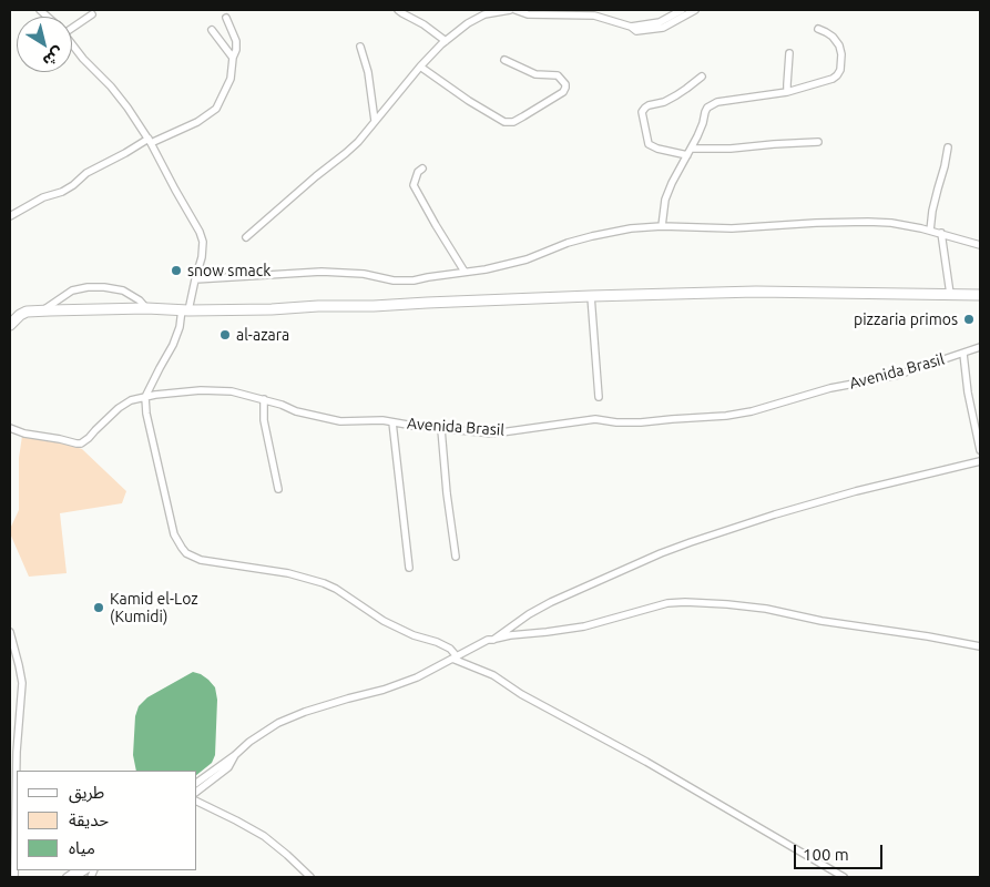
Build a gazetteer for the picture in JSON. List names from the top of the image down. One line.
{"streets":{"street":["Avenida Brasil"]},"places":["snow smack","pizzaria primos","al-azara","Kamid el-Loz (Kumidi)"],"legend":["طريق","حديقة","مياه"],"scale_bar":"100 m","north":"bottom right"}
